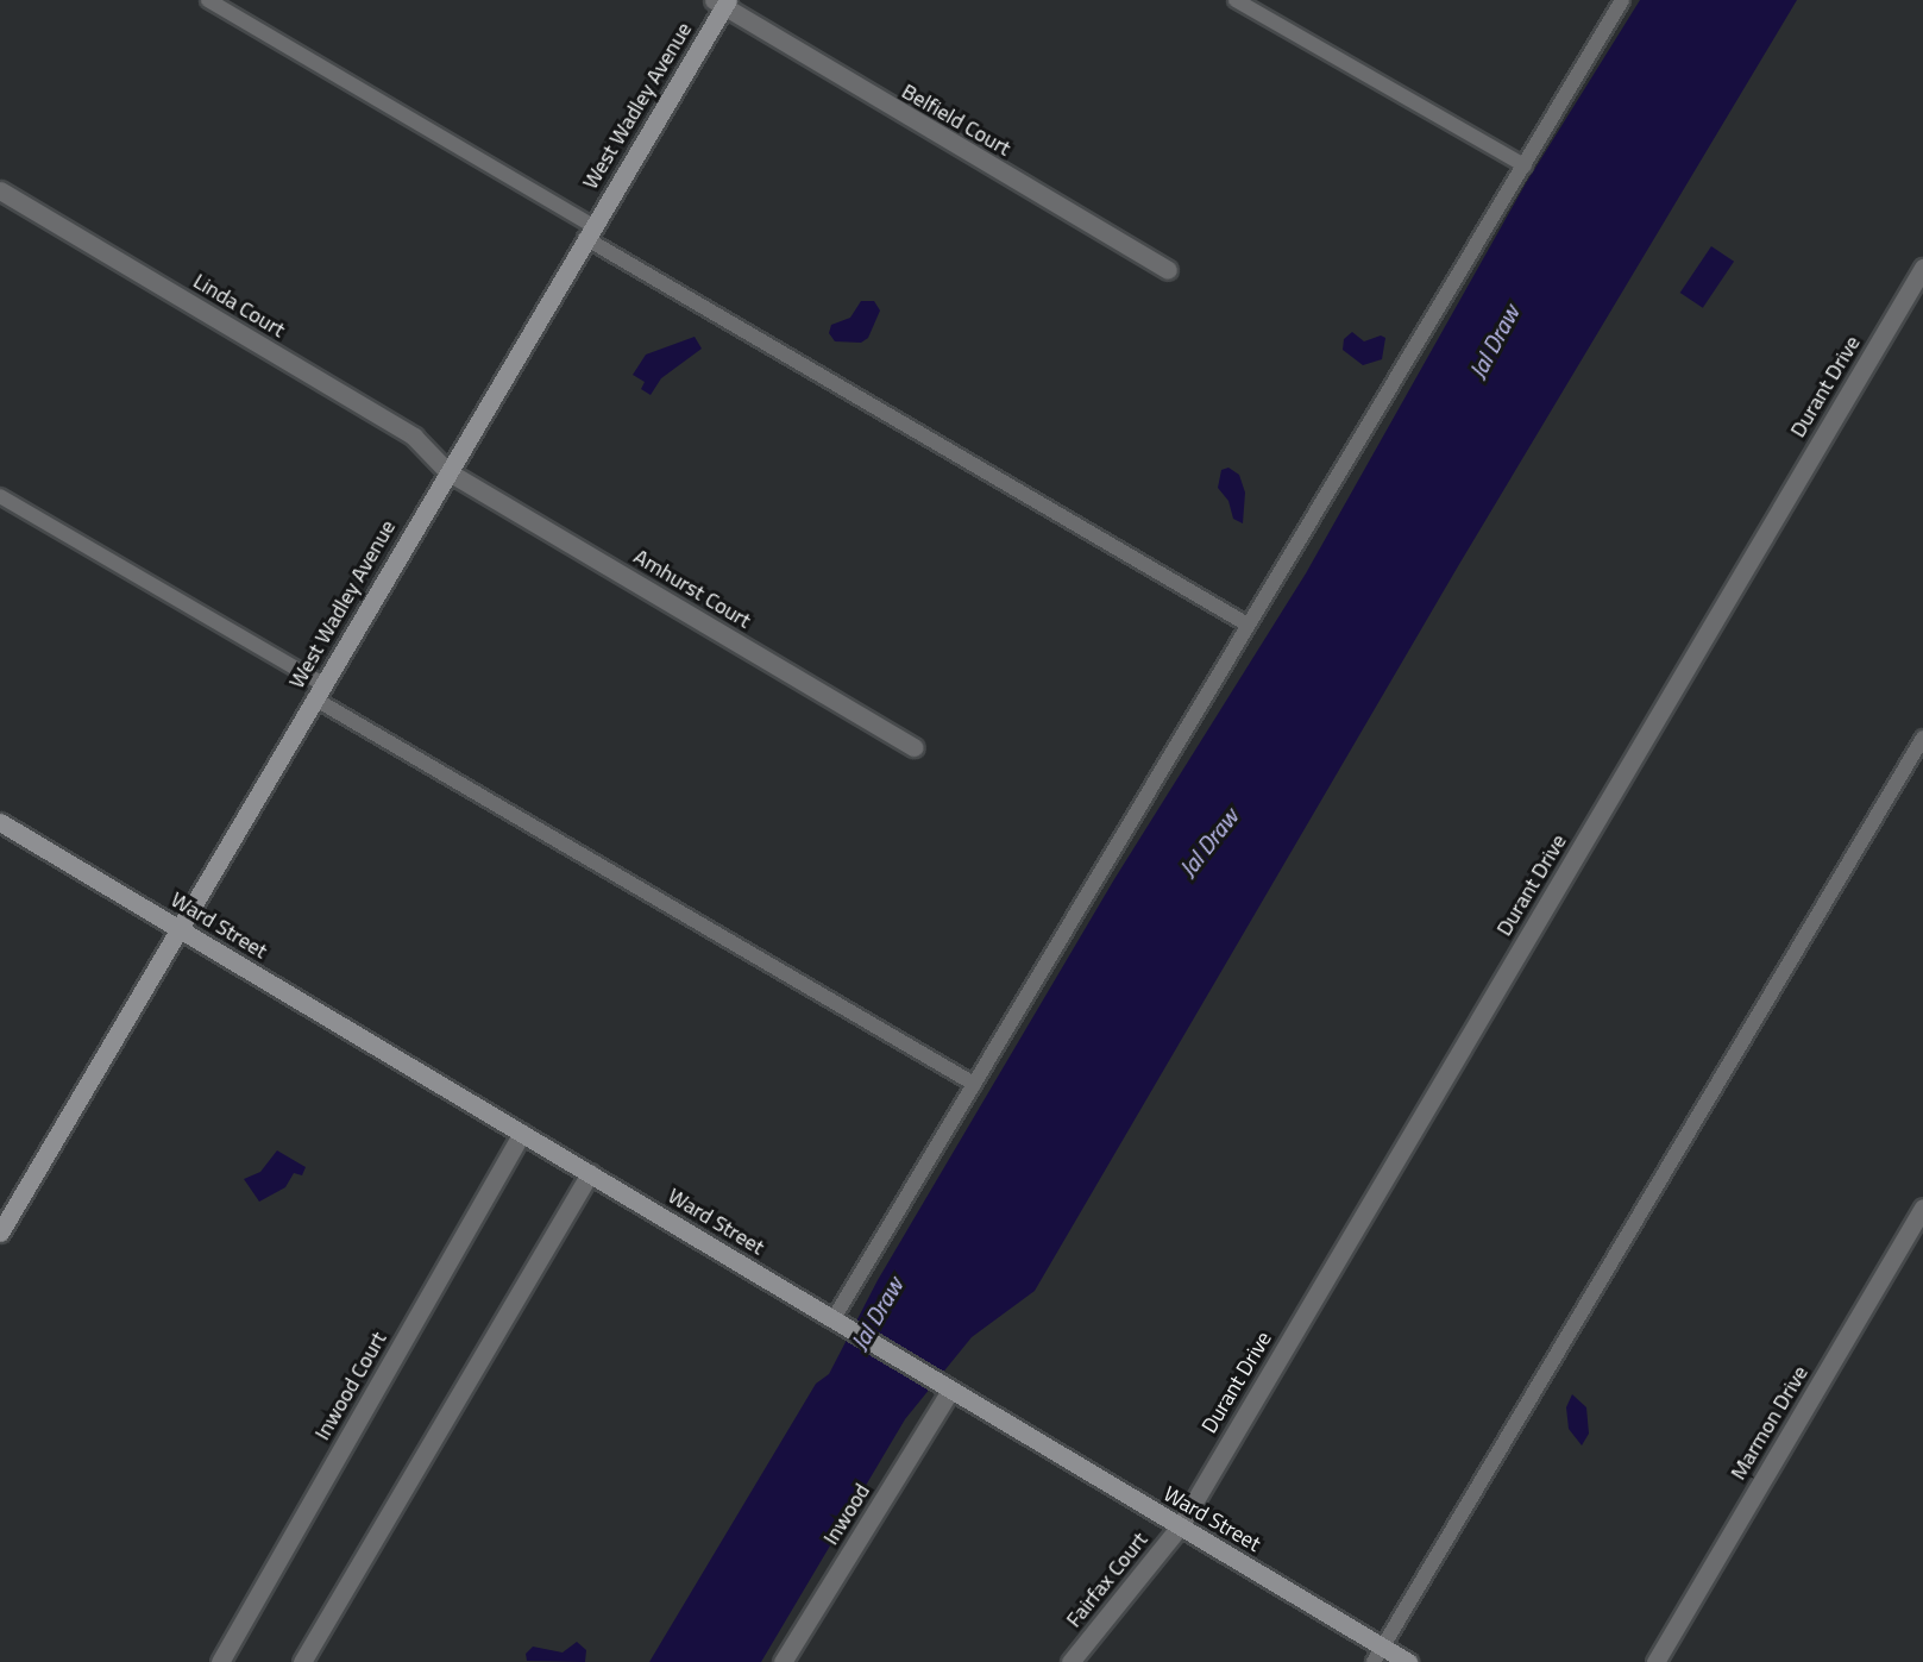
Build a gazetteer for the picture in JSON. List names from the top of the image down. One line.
{"streets":{"street":["West Wadley Avenue","Belfield Court","Linda Court","Durant Drive","Amhurst Court","Ward Street","Inwood Court","Marmon Drive","Inwood","Fairfax Court"]},"crossings":[["West Wadley Avenue","Belfield Court"],["West Wadley Avenue","Linda Court"],["West Wadley Avenue","Amhurst Court"],["West Wadley Avenue","Ward Street"],["Linda Court","Amhurst Court"],["Durant Drive","Ward Street"],["Durant Drive","Fairfax Court"],["Ward Street","Inwood Court"],["Ward Street","Inwood"],["Ward Street","Fairfax Court"]],"water":["Jal Draw"]}
